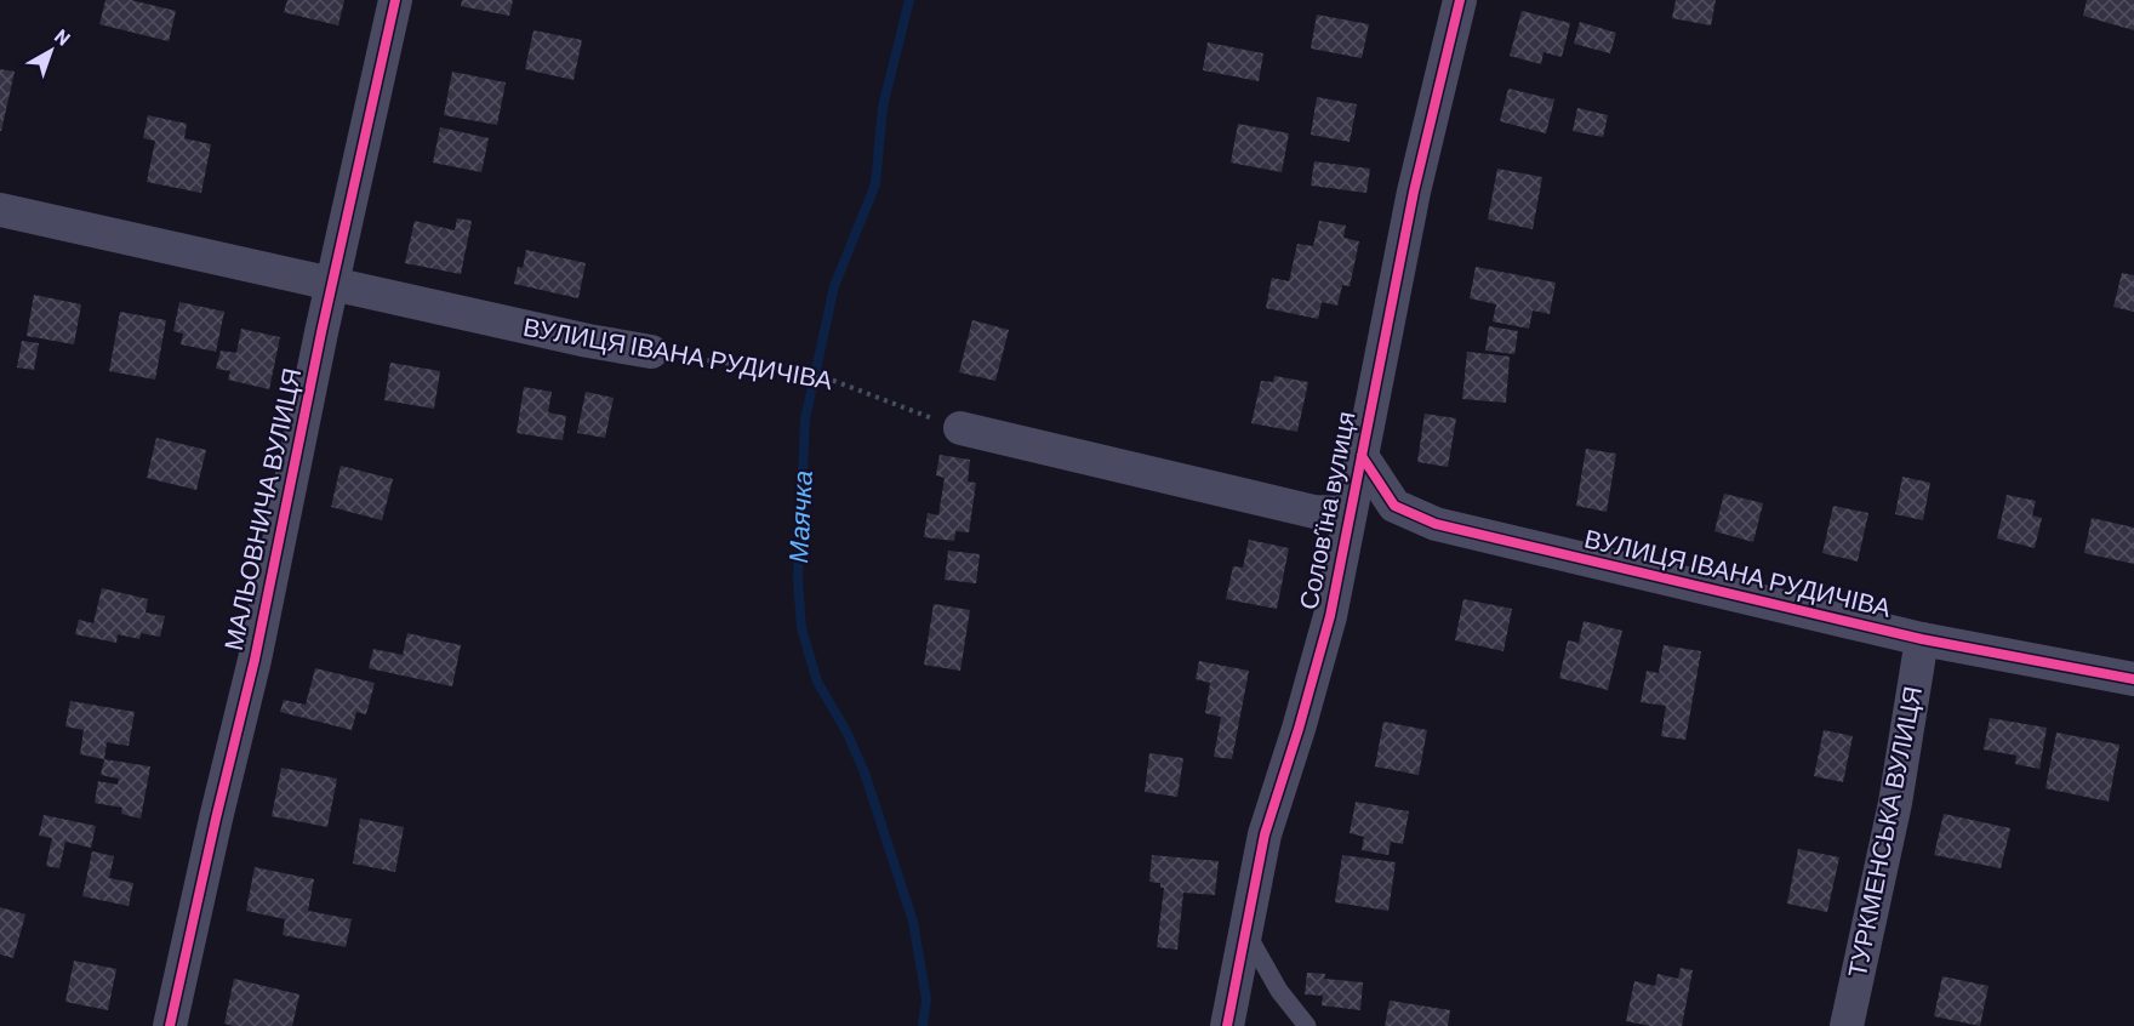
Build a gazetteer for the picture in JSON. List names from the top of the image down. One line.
{"streets":{"street":["ВУЛИЦЯ ІВАНА РУДИЧІВА","МАЛЬОВНИЧА ВУЛИЦЯ","Соловʼїна вулиця","ТУРКМЕНСЬКА ВУЛИЦЯ"]},"crossings":[["ВУЛИЦЯ ІВАНА РУДИЧІВА","МАЛЬОВНИЧА ВУЛИЦЯ"],["ВУЛИЦЯ ІВАНА РУДИЧІВА","Соловʼїна вулиця"],["ВУЛИЦЯ ІВАНА РУДИЧІВА","ТУРКМЕНСЬКА ВУЛИЦЯ"]],"water":["Маячка"],"north":"top right"}
